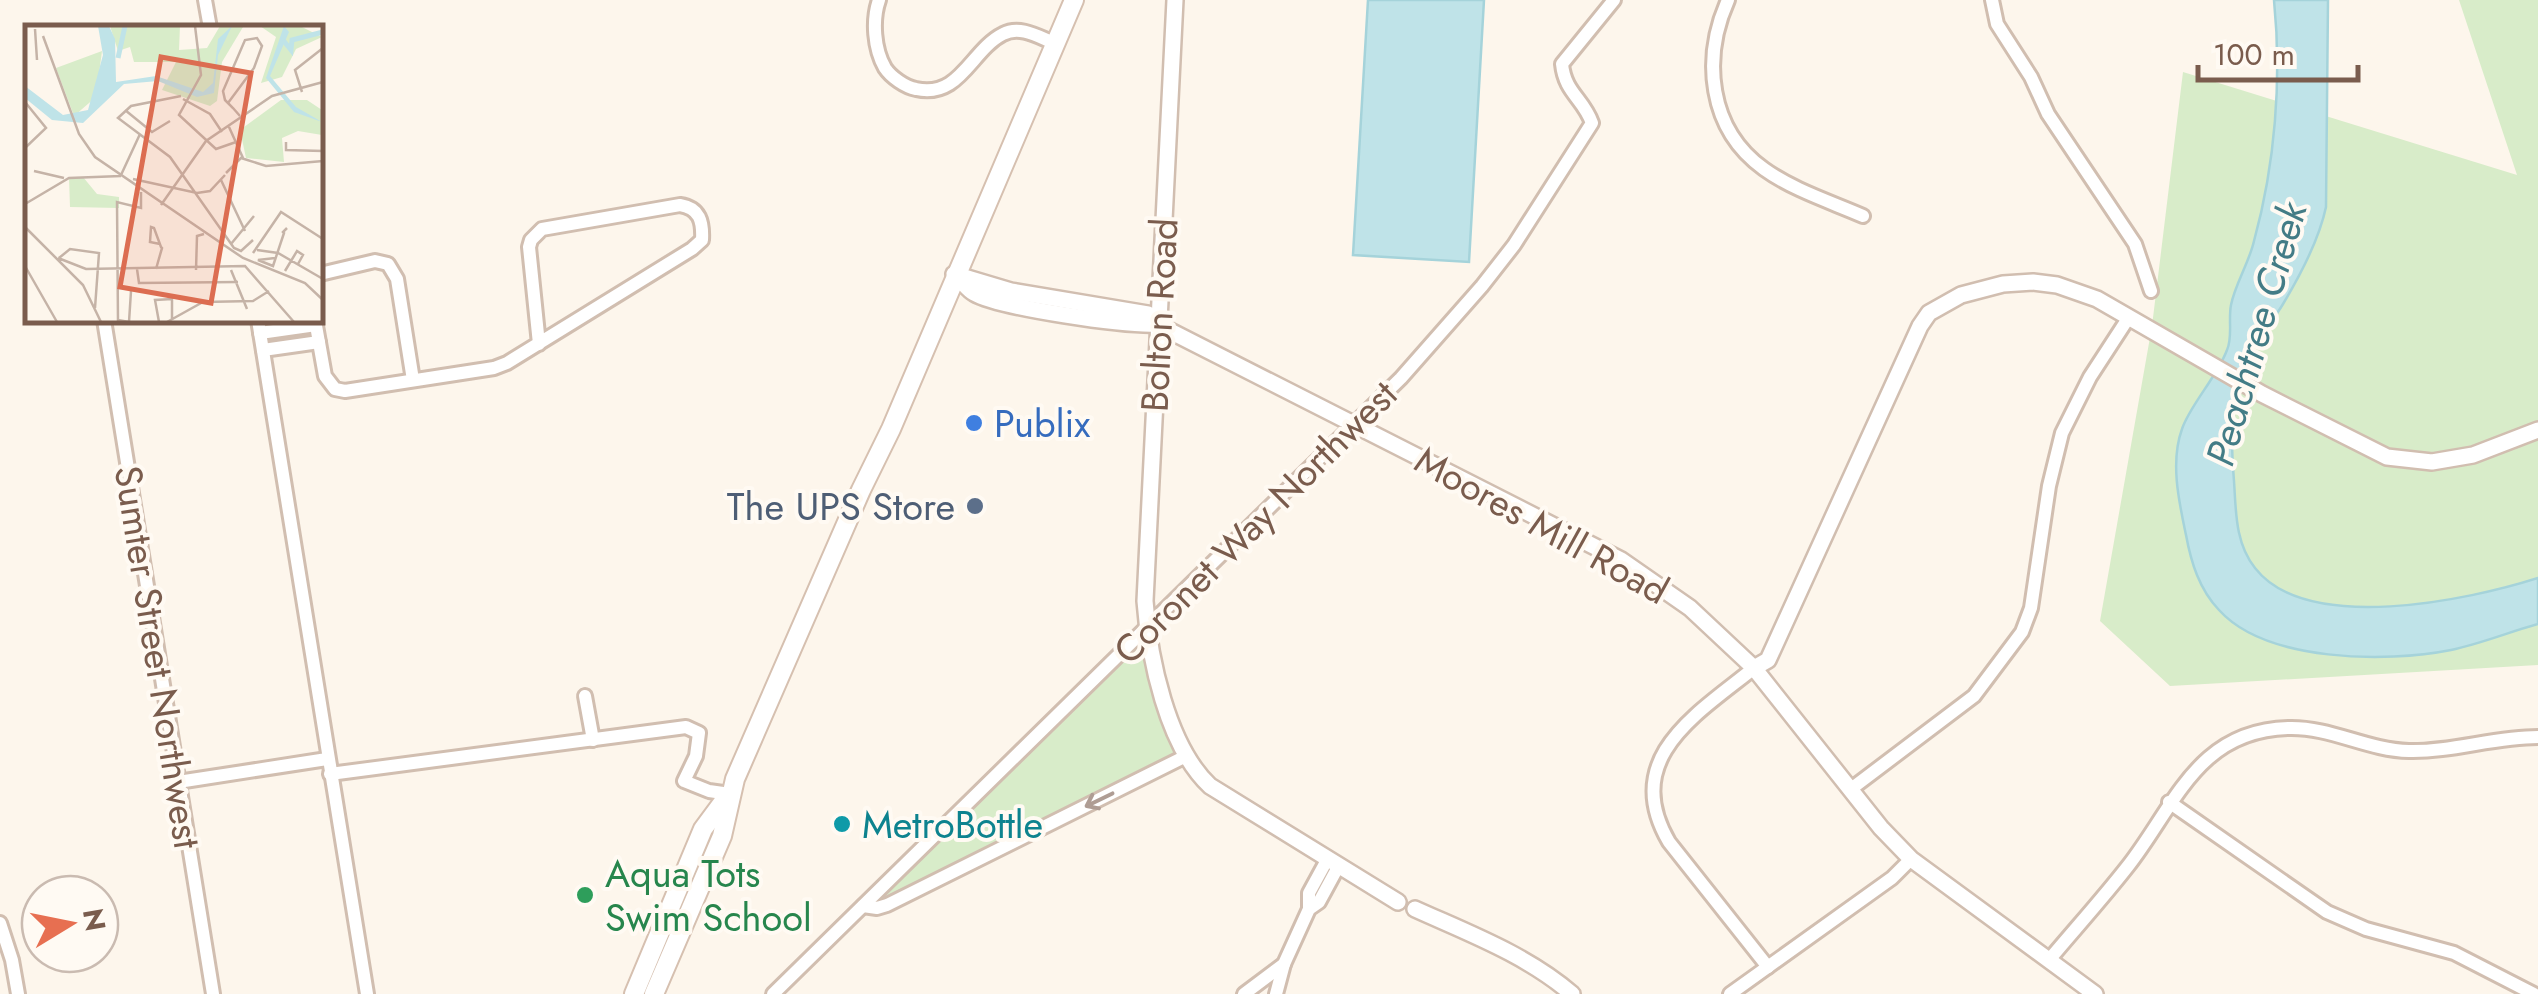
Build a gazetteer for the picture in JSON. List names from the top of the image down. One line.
{"streets":{"street":["Bolton Road","Coronet Way Northwest","Moores Mill Road","Sumter Street Northwest"]},"crossings":[["Bolton Road","Coronet Way Northwest"],["Bolton Road","Moores Mill Road"],["Coronet Way Northwest","Moores Mill Road"]],"water":["Peachtree Creek"],"places":["Publix","The UPS Store","MetroBottle","Aqua Tots Swim School"],"scale_bar":"100 m","north":"right"}
